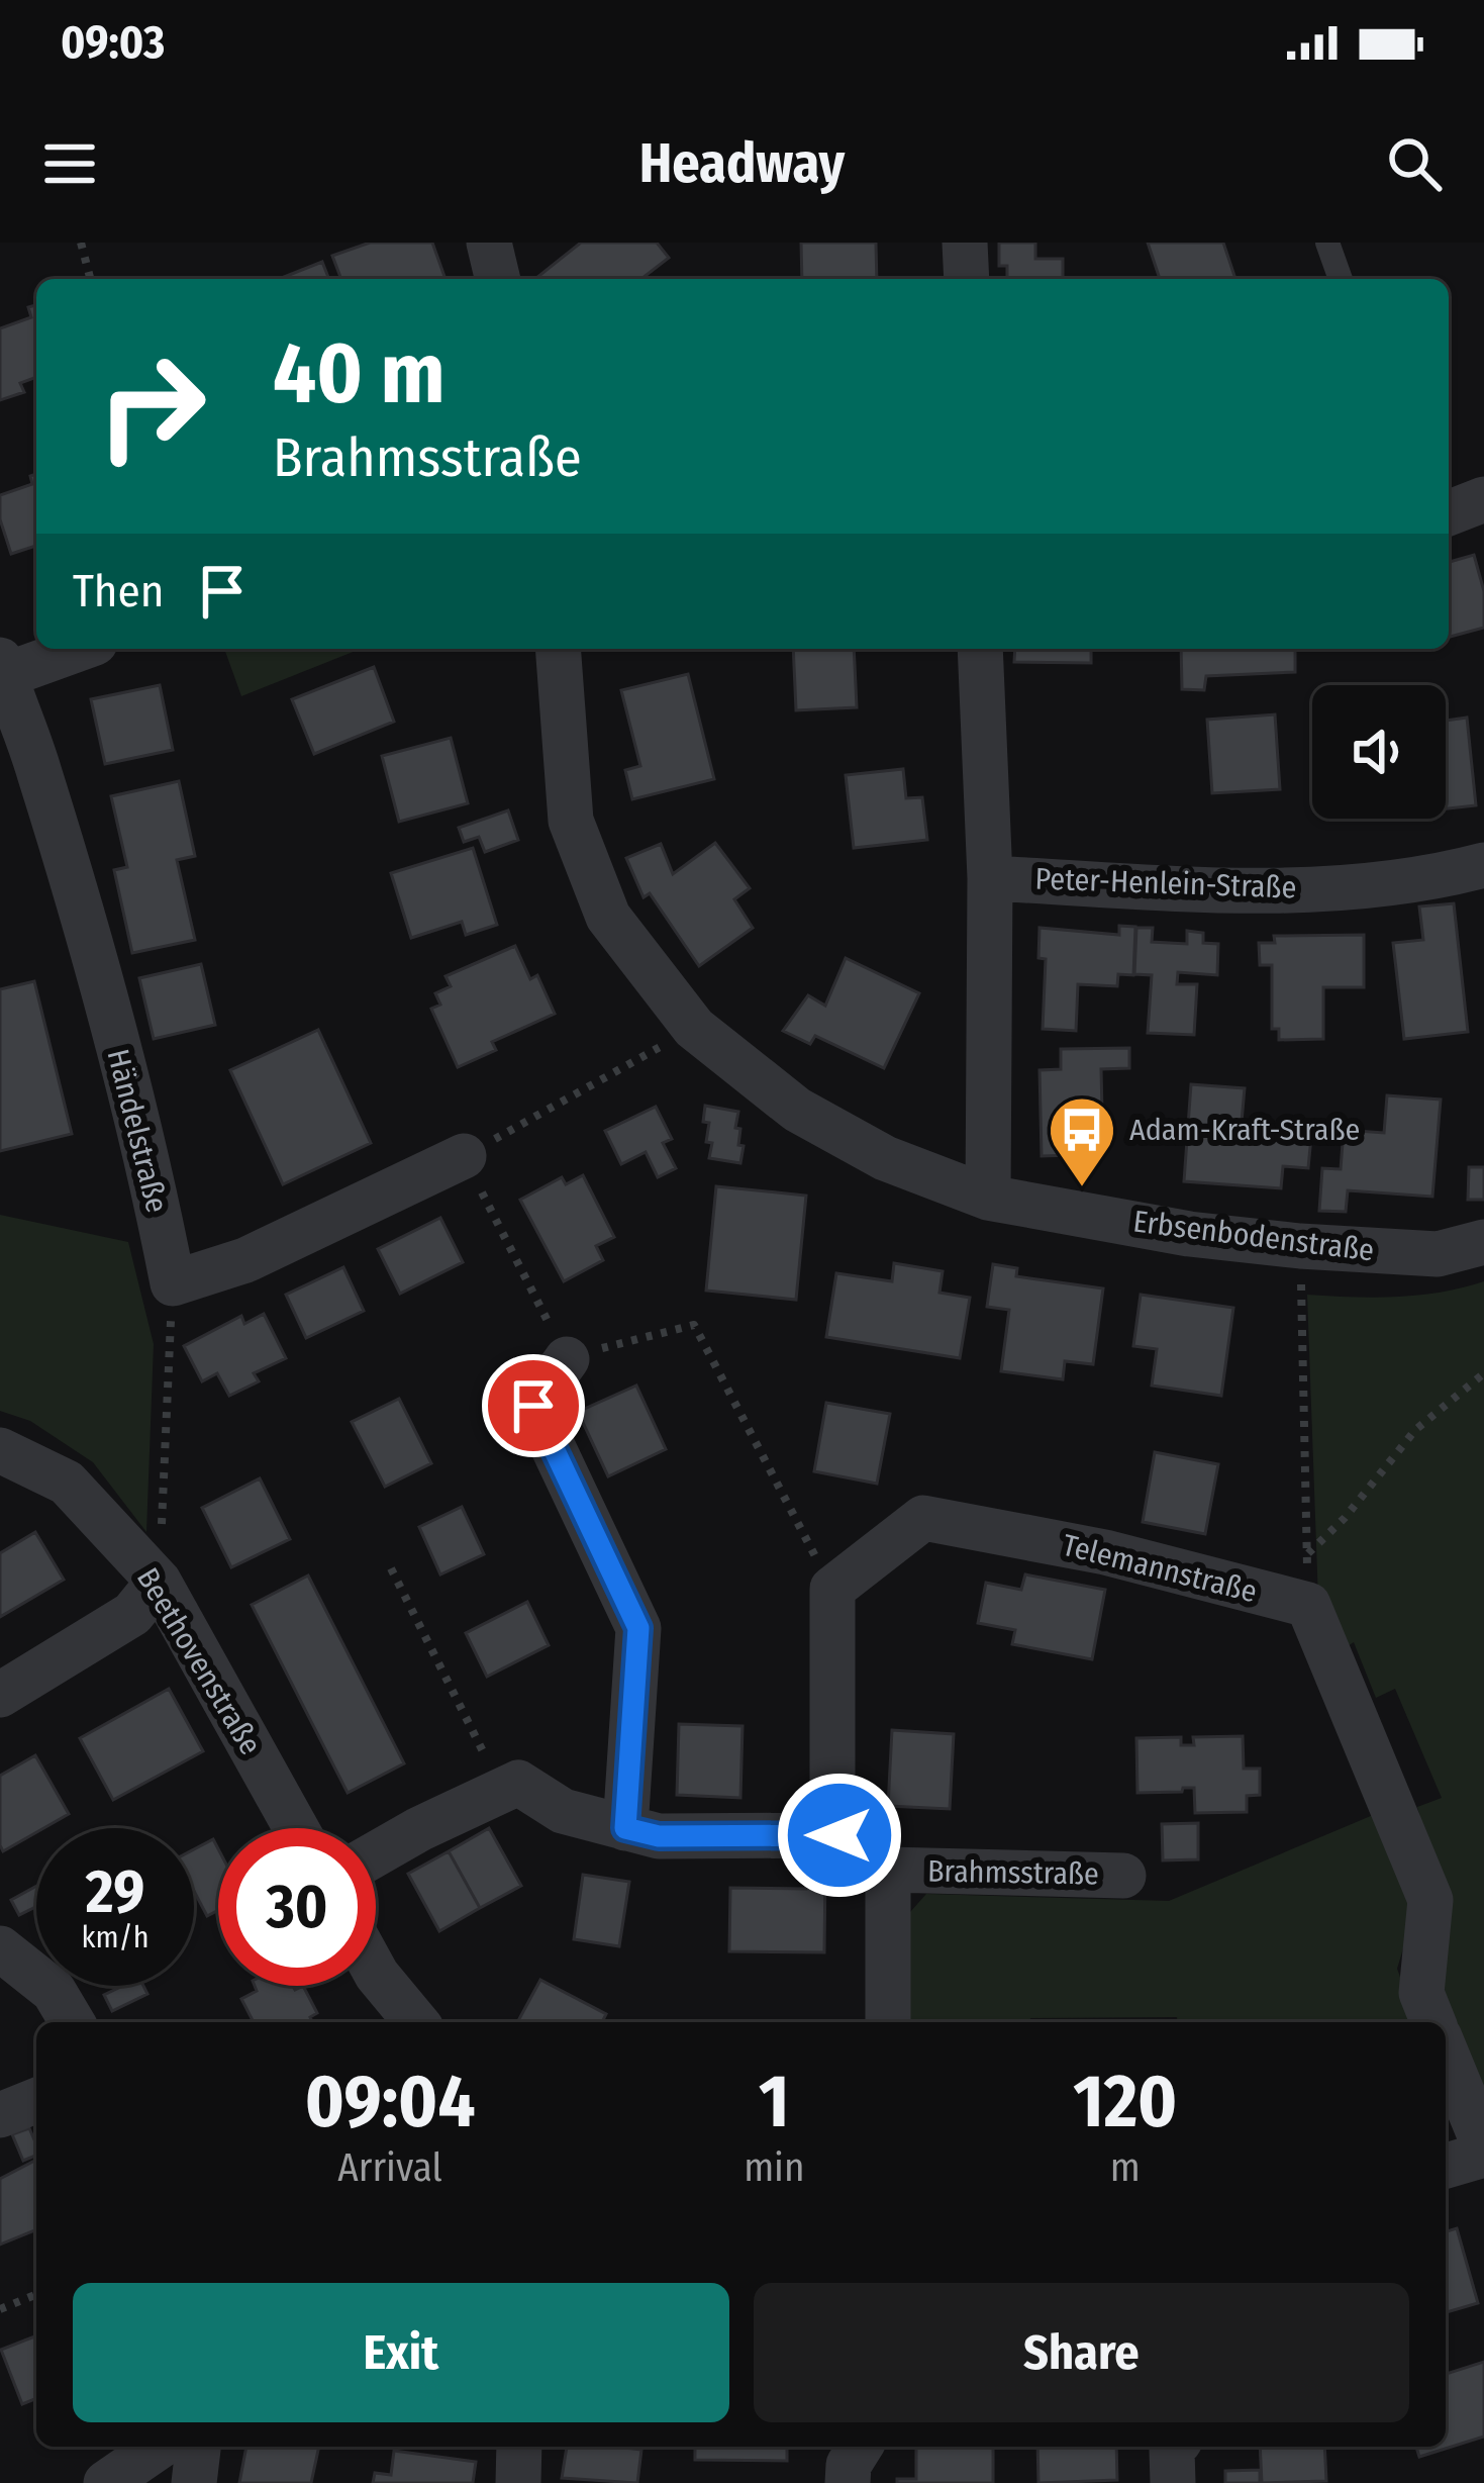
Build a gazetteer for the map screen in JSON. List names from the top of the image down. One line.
{"streets":{"street":["Peter-Henlein-Straße","Händelstraße","Erbsenbodenstraße","Telemannstraße","Beethovenstraße","Brahmsstraße"]},"places":{"bus stop":["Adam-Kraft-Straße"]},"page":{"status":"09:03","header":"Headway","turn":["40 m","Brahmsstraße"],"then":"Then","speed":"29 km/h","limit":"30","eta":["09:04","Arrival","1","min","120","m"],"buttons":["Exit","Share"]}}
